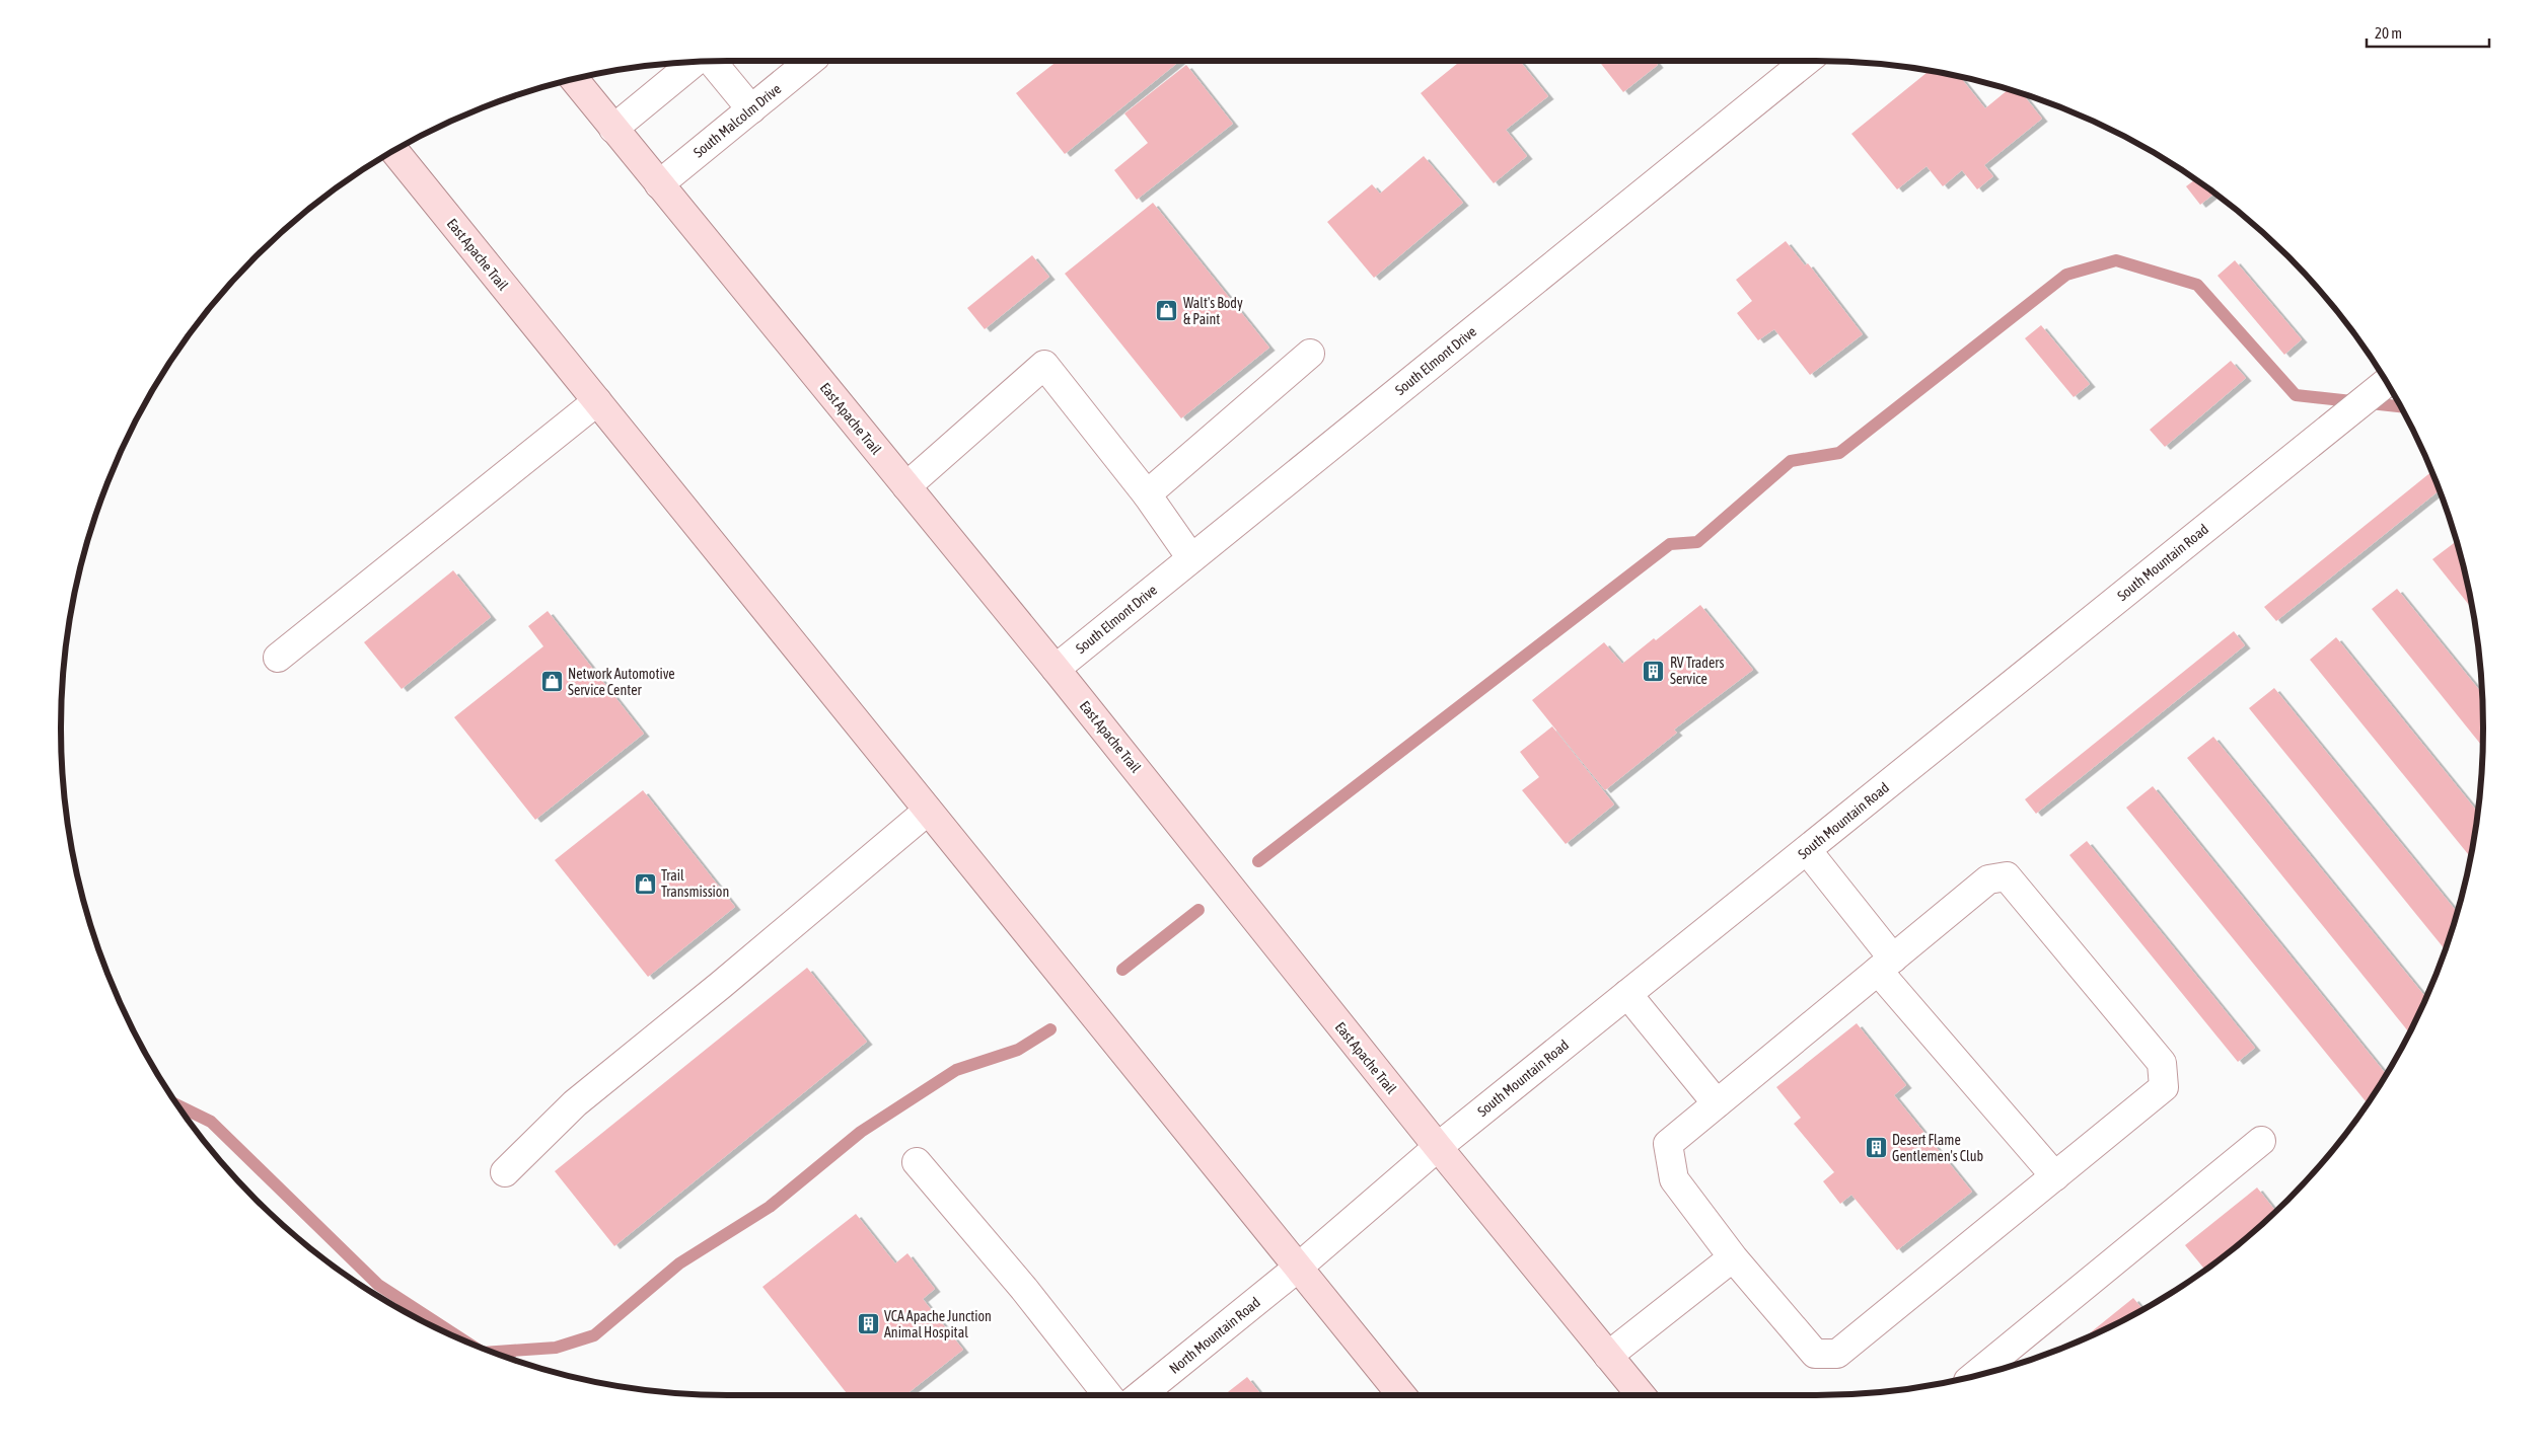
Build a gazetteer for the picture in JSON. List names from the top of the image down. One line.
{"streets":{"main road":["East Apache Trail"],"street":["South Malcolm Drive","South Elmont Drive","South Mountain Road","North Mountain Road"]},"crossings":[["South Malcolm Drive","East Apache Trail"],["East Apache Trail","South Elmont Drive"],["East Apache Trail","South Mountain Road"],["East Apache Trail","North Mountain Road"],["South Mountain Road","North Mountain Road"]],"places":{"shop":["Walt's Body & Paint","Network Automotive Service Center","Trail Transmission"],"building":["RV Traders Service","Desert Flame Gentlemen's Club","VCA Apache Junction Animal Hospital"]},"scale_bar":"20 m"}
